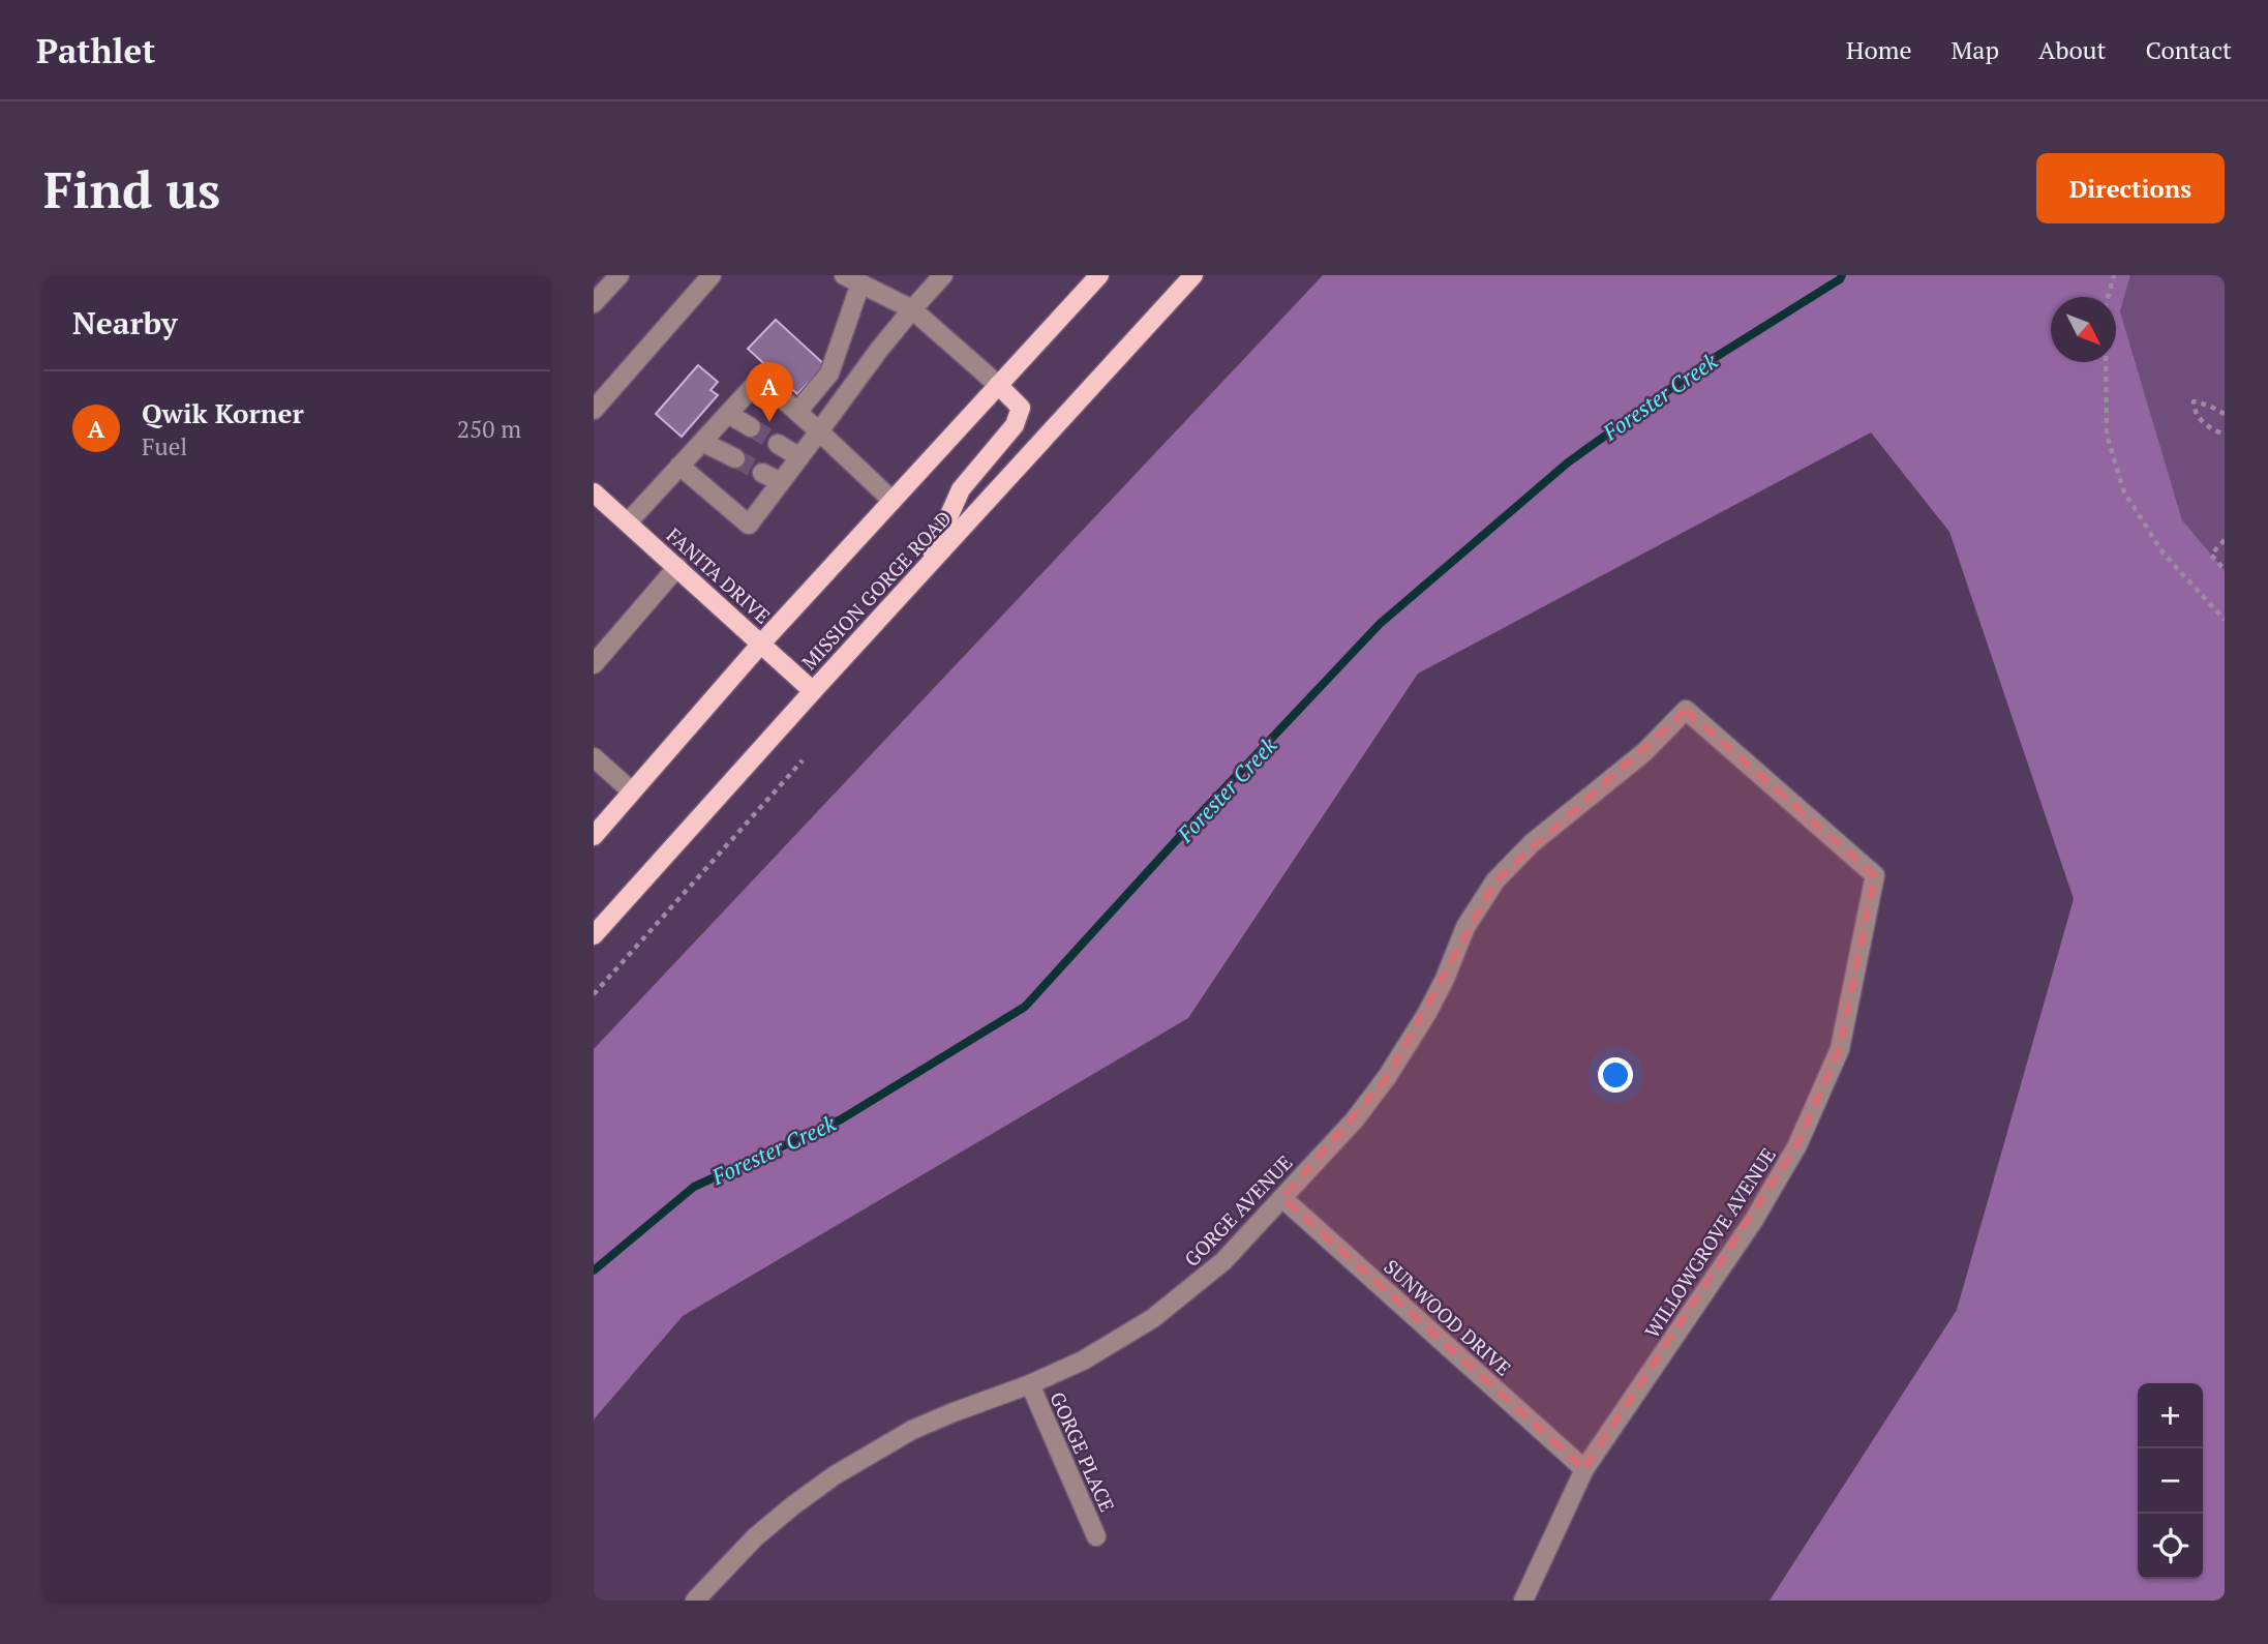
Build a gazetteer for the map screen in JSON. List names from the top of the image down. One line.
{"streets":{"main road":["FANITA DRIVE","MISSION GORGE ROAD"],"street":["GORGE AVENUE","WILLOWGROVE AVENUE","SUNWOOD DRIVE","GORGE PLACE"]},"crossings":[["FANITA DRIVE","MISSION GORGE ROAD"],["GORGE AVENUE","WILLOWGROVE AVENUE"],["GORGE AVENUE","SUNWOOD DRIVE"],["GORGE AVENUE","GORGE PLACE"],["WILLOWGROVE AVENUE","SUNWOOD DRIVE"]],"water":["Forester Creek"],"north":"bottom right","page":{"header":"Pathlet","nav":["Home","Map","About","Contact"],"buttons":"Directions","title":"Find us","heading":"Nearby","pins":"A","list":[{"mark":"A","name":"Qwik Korner","note":"Fuel","value":"250 m"}],"map_buttons":["+","−"]}}
